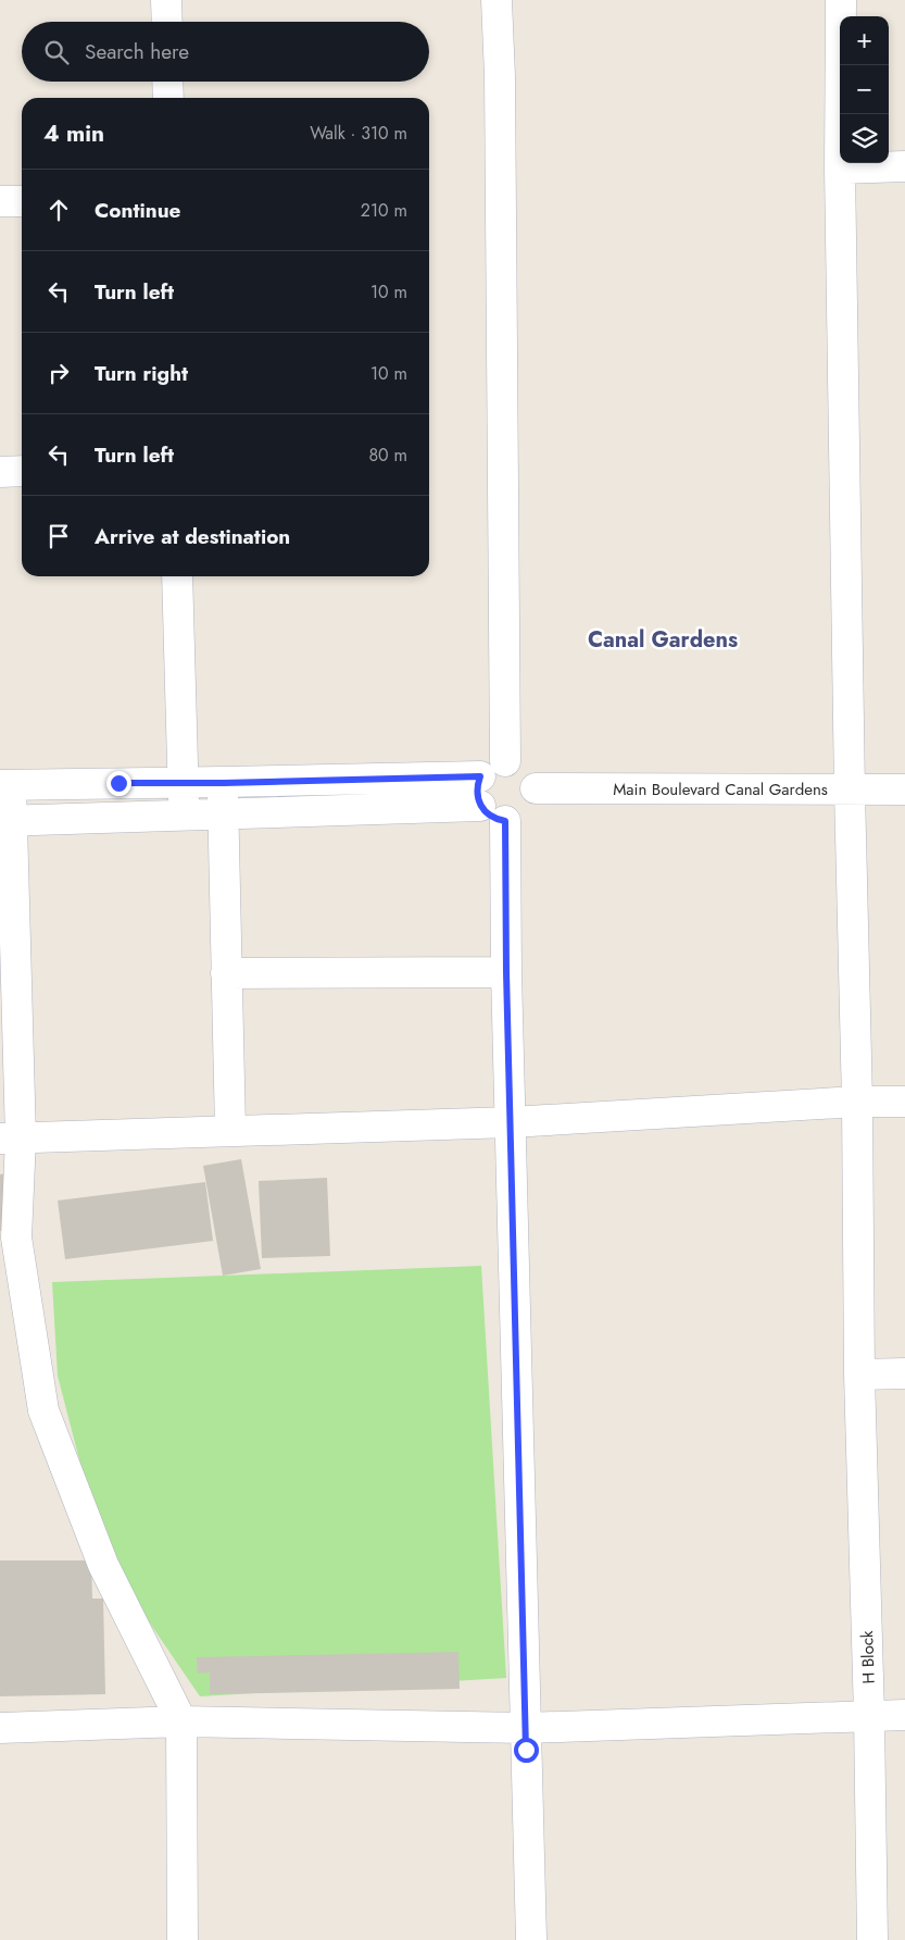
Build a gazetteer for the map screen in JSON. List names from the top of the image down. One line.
{"streets":{"street":["Main Boulevard Canal Gardens","H Block"]},"crossings":[["Main Boulevard Canal Gardens","H Block"]],"districts":["Canal Gardens"],"page":{"map_buttons":["+","−"],"search":"Search here","heading":["4 min","Walk · 310 m"],"list":[["Continue","210 m"],["Turn left","10 m"],["Turn right","10 m"],["Turn left","80 m"],"Arrive at destination"]}}
